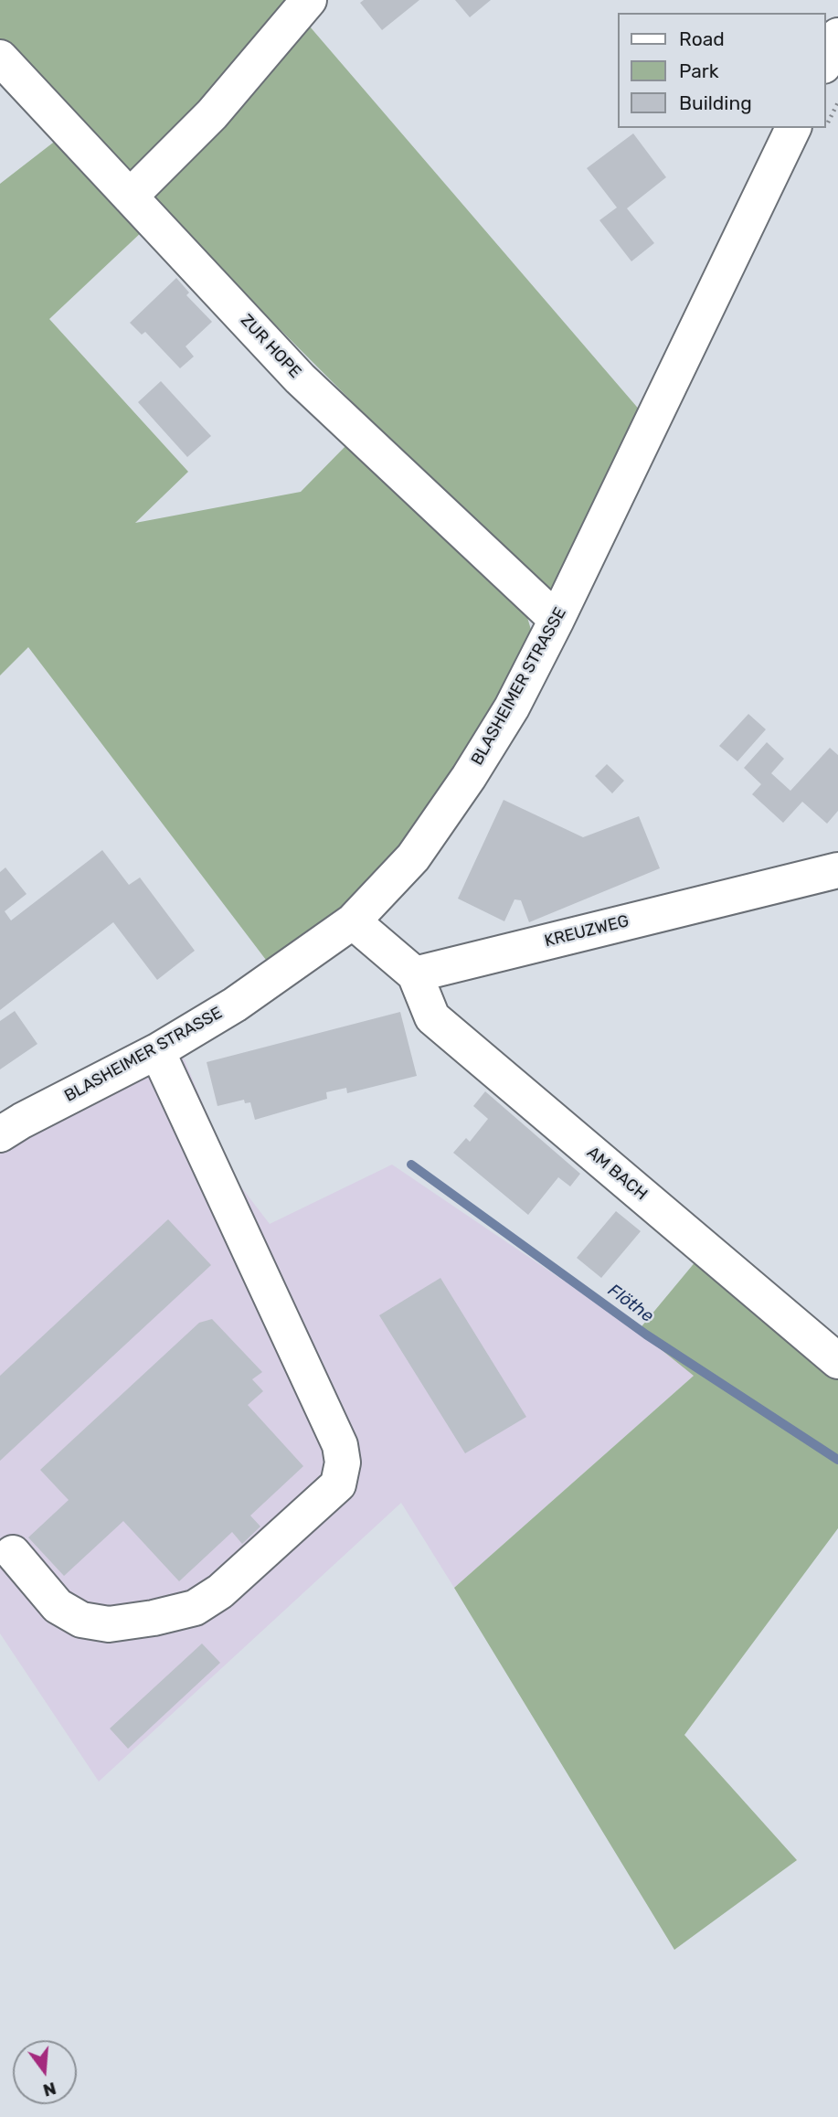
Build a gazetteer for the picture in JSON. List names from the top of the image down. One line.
{"streets":{"street":["ZUR HOPE","BLASHEIMER STRASSE","KREUZWEG","AM BACH"]},"crossings":[["ZUR HOPE","BLASHEIMER STRASSE"],["KREUZWEG","AM BACH"]],"water":["Flöthe"],"legend":["Road","Park","Building"],"north":"bottom"}
